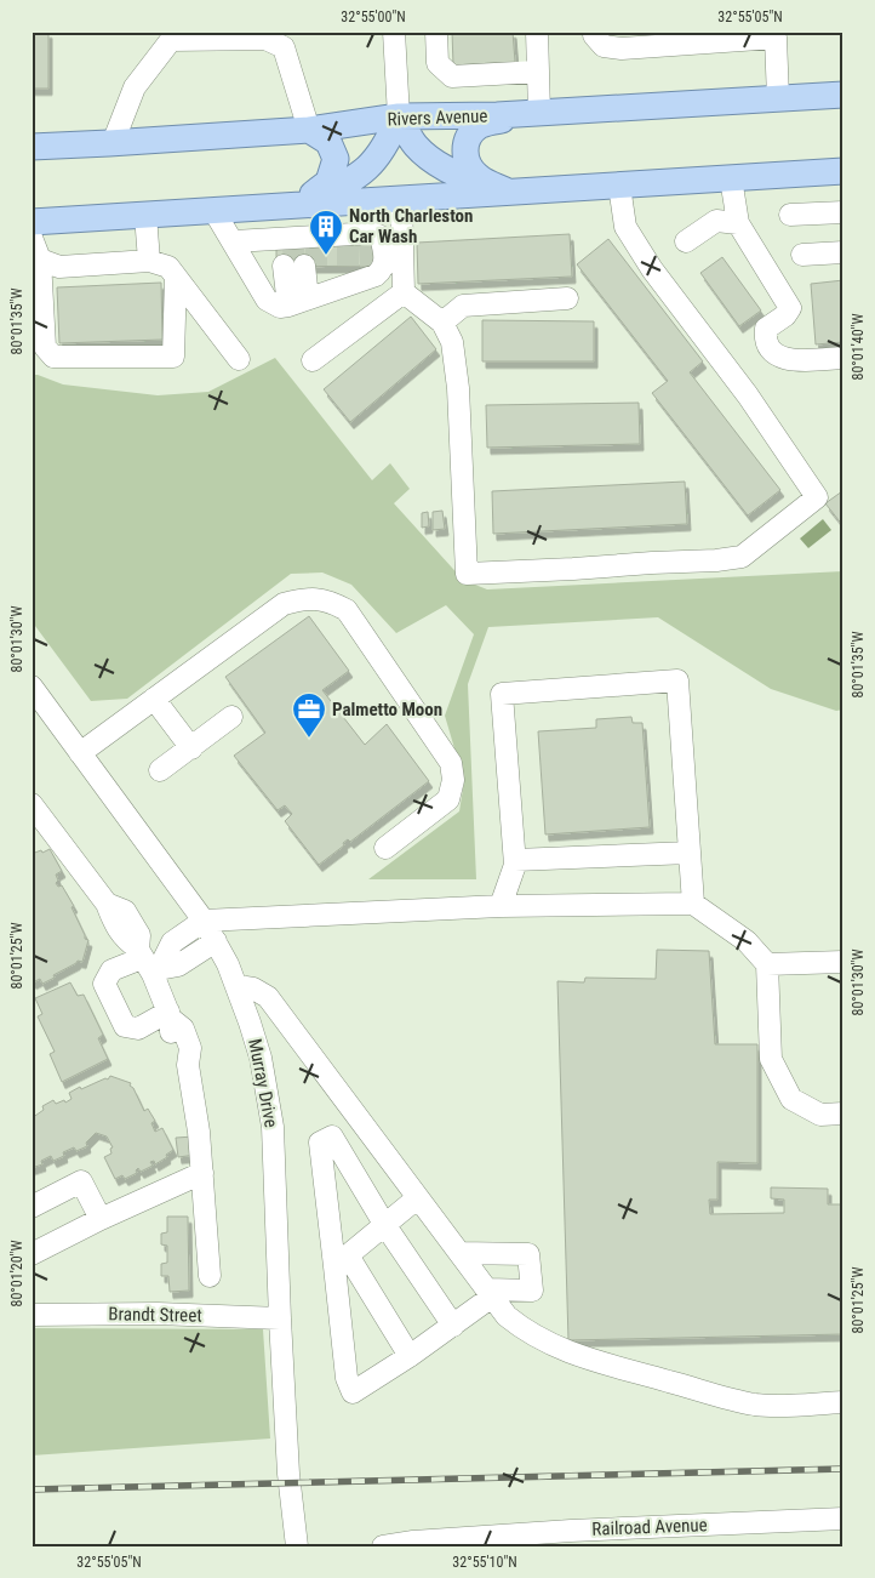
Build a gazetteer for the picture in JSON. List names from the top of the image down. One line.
{"streets":{"main road":["Rivers Avenue"],"street":["Murray Drive","Brandt Street","Railroad Avenue"]},"crossings":[["Murray Drive","Brandt Street"]],"places":{"building":["North Charleston Car Wash"],"office":["Palmetto Moon"]},"coordinates":["32°55'00\"N","32°55'05\"N","80°01'35\"W","80°01'40\"W","80°01'30\"W","80°01'25\"W","80°01'20\"W","32°55'10\"N"]}
